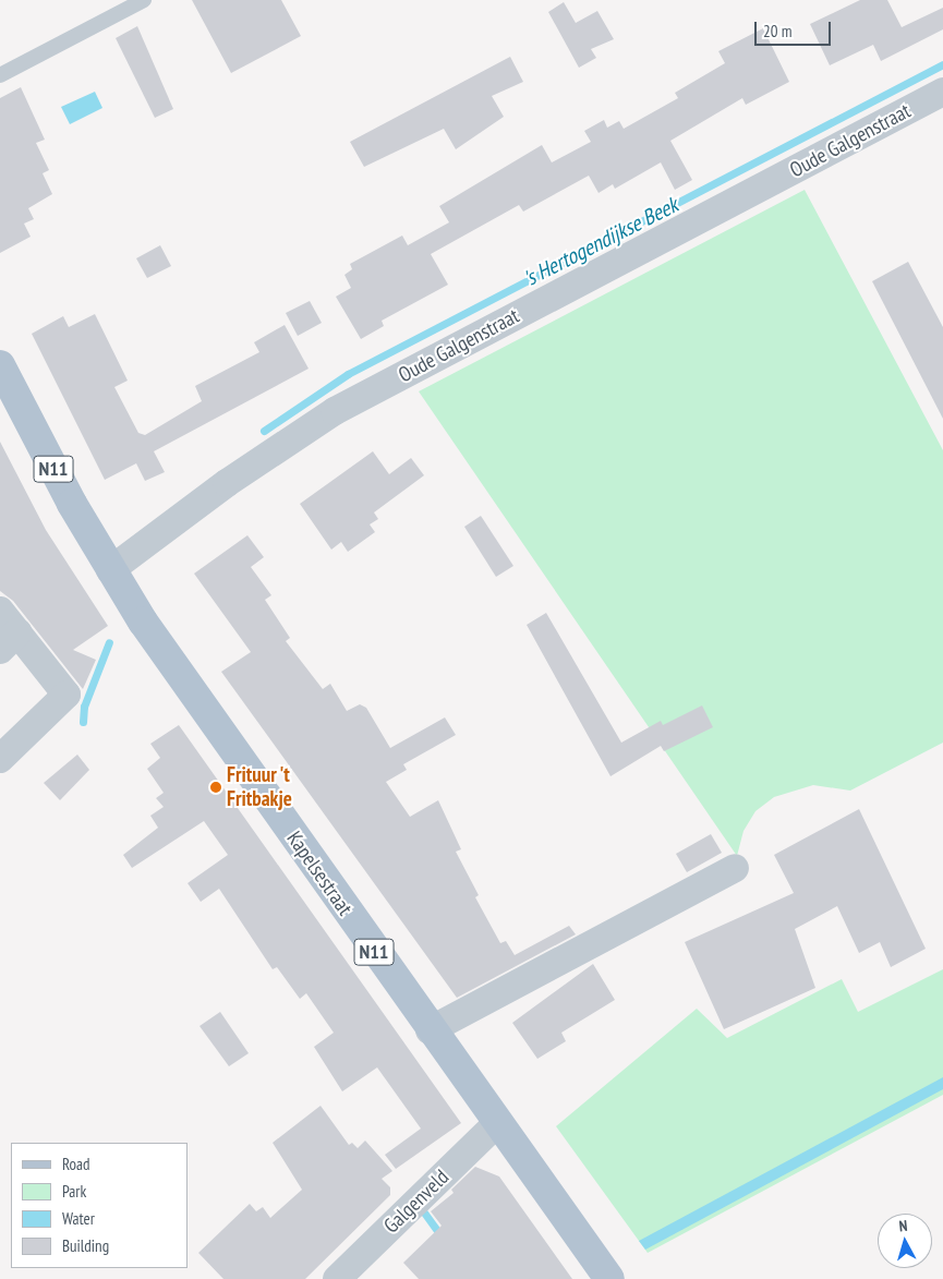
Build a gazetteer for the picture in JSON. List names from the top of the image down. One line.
{"streets":{"main road":["N11","Kapelsestraat"],"street":["Oude Galgenstraat","Galgenveld"]},"crossings":[["Oude Galgenstraat","N11"],["Oude Galgenstraat","Kapelsestraat"],["N11","Kapelsestraat"],["Kapelsestraat","Galgenveld"]],"water":["'s Hertogendijkse Beek"],"places":["Frituur 't Fritbakje"],"legend":["Road","Park","Water","Building"],"scale_bar":"20 m","north":"top"}
